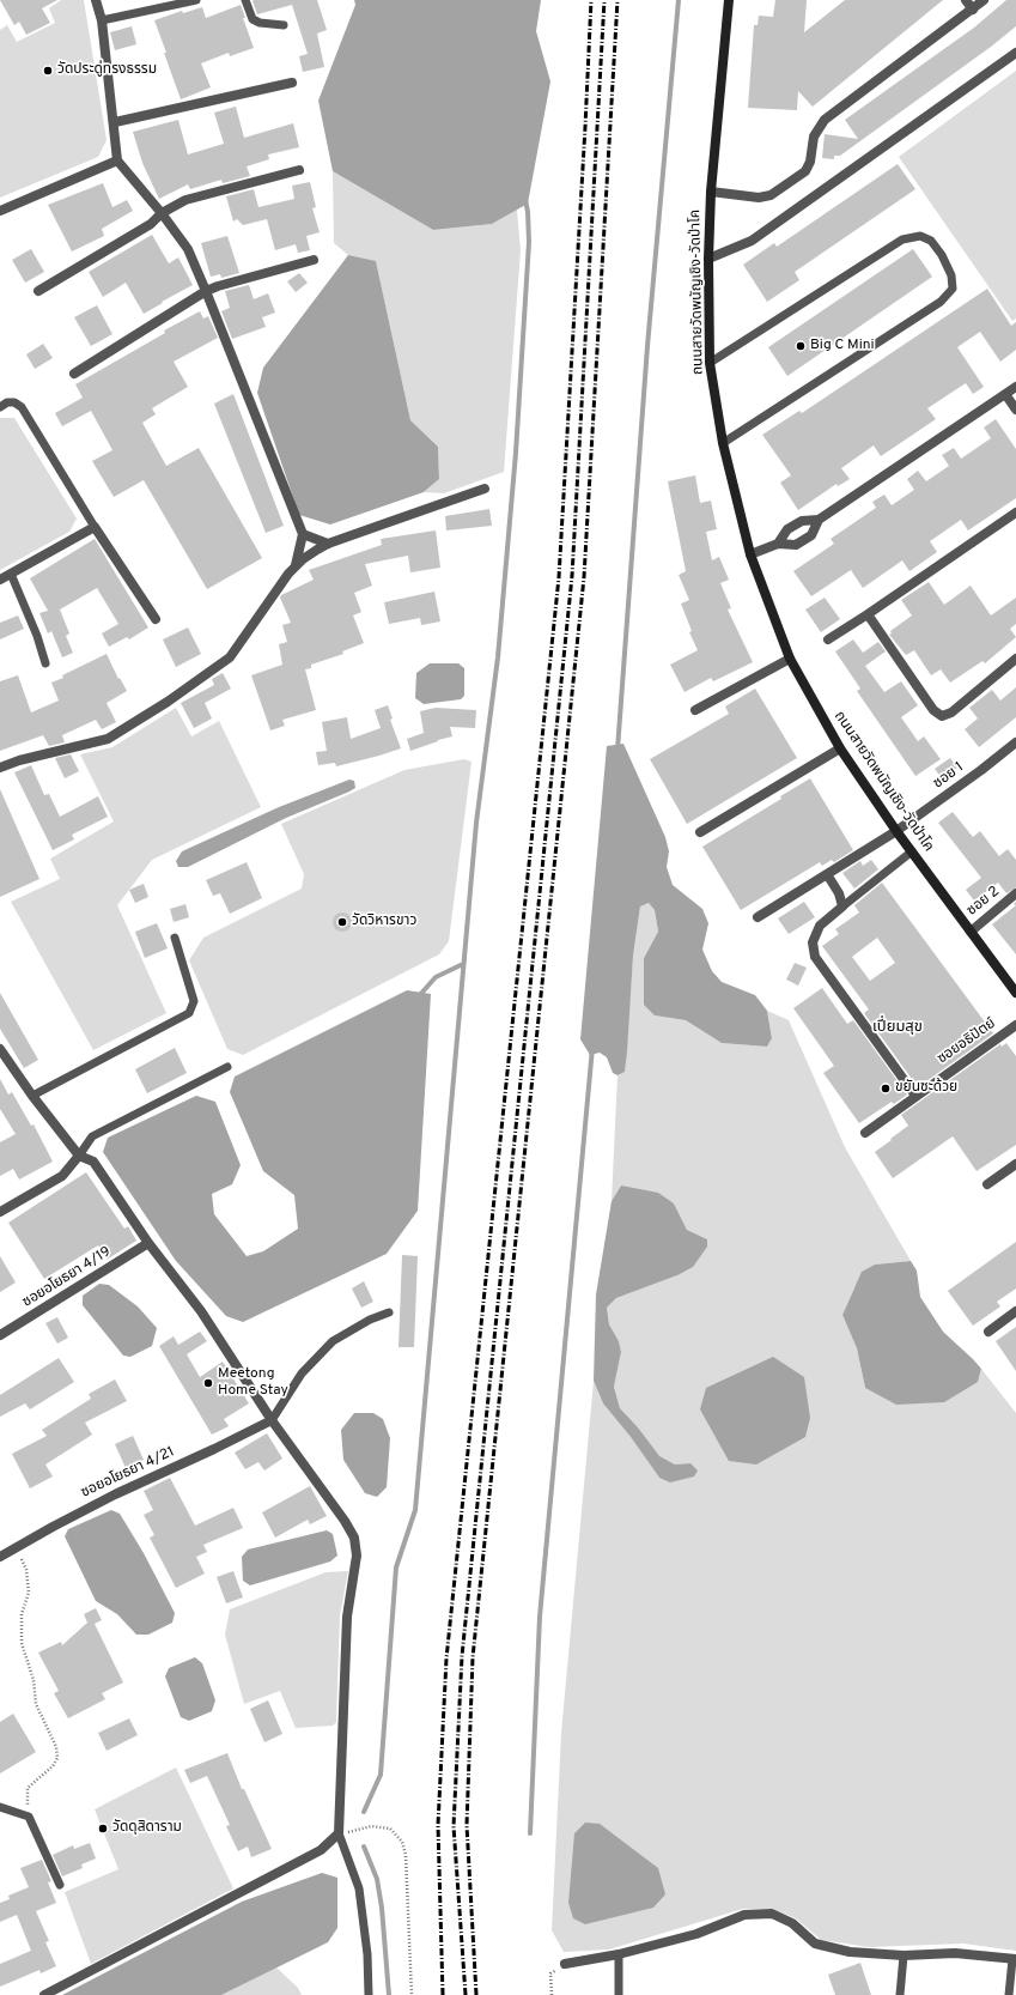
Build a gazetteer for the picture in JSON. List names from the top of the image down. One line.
{"streets":{"main road":["ถนนสายวัดพนัญเชิง-วัดป่าโค"],"street":["ซอย 1","ซอย 2","ซอยอธิปัตย์","ซอยอโยธยา 4/19","ซอยอโยธยา 4/21"]},"crossings":[["ถนนสายวัดพนัญเชิง-วัดป่าโค","ซอย 1"],["ถนนสายวัดพนัญเชิง-วัดป่าโค","ซอย 2"]],"districts":["เปี่ยมสุข"],"places":["วัดประดู่ทรงธรรม","Big C Mini","วัดวิหารขาว","ขยันซะด้วย","Meetong Home Stay","วัดดุสิดาราม"]}
